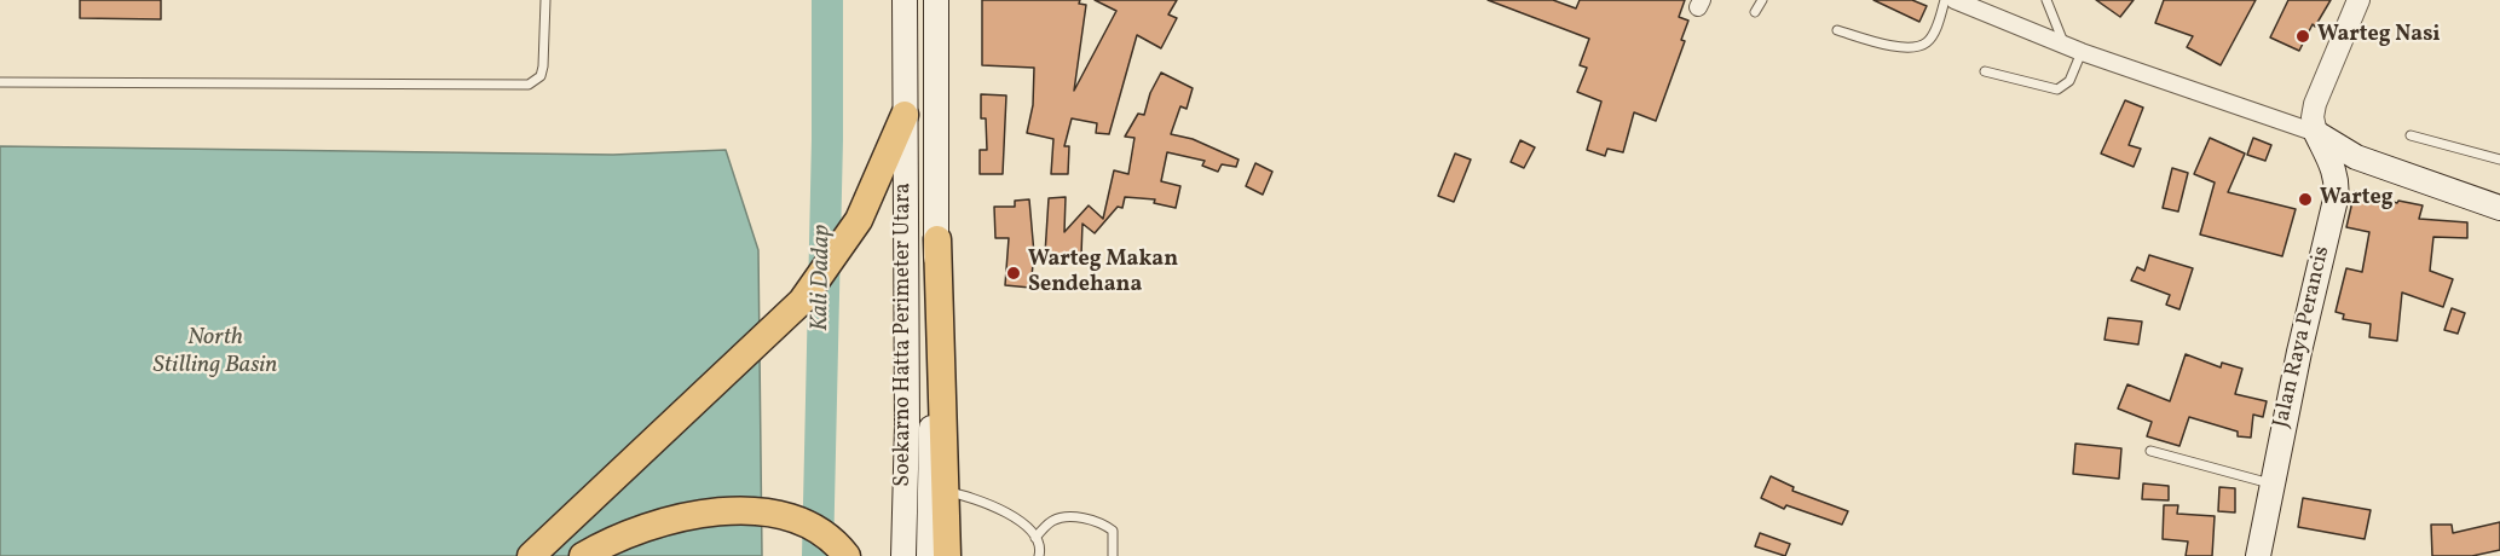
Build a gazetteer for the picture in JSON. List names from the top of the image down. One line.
{"streets":{"main road":["Soekarno Hatta Perimeter Utara","Jalan Raya Perancis"]},"water":["Kali Dadap","North Stilling Basin"],"places":["Warteg Nasi","Warteg","Warteg Makan Sendehana"]}
